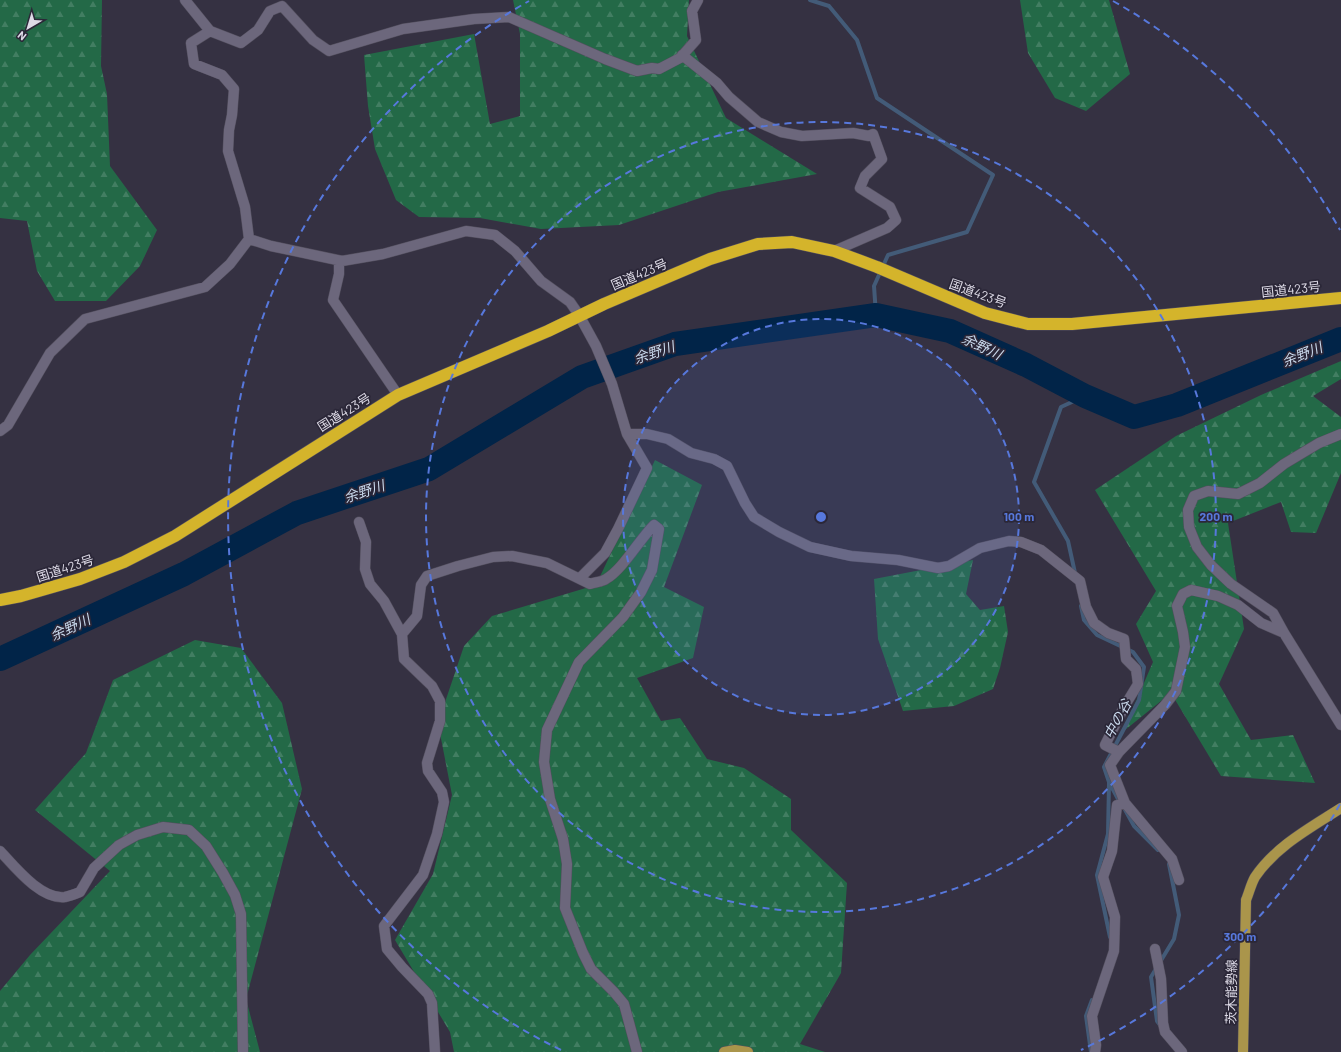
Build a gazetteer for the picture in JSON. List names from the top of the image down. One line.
{"streets":{"highway":["国道423号"],"main road":["茨木能勢線"]},"water":["余野川","中の谷"],"north":"bottom left","rings":["100 m","200 m","300 m"]}
